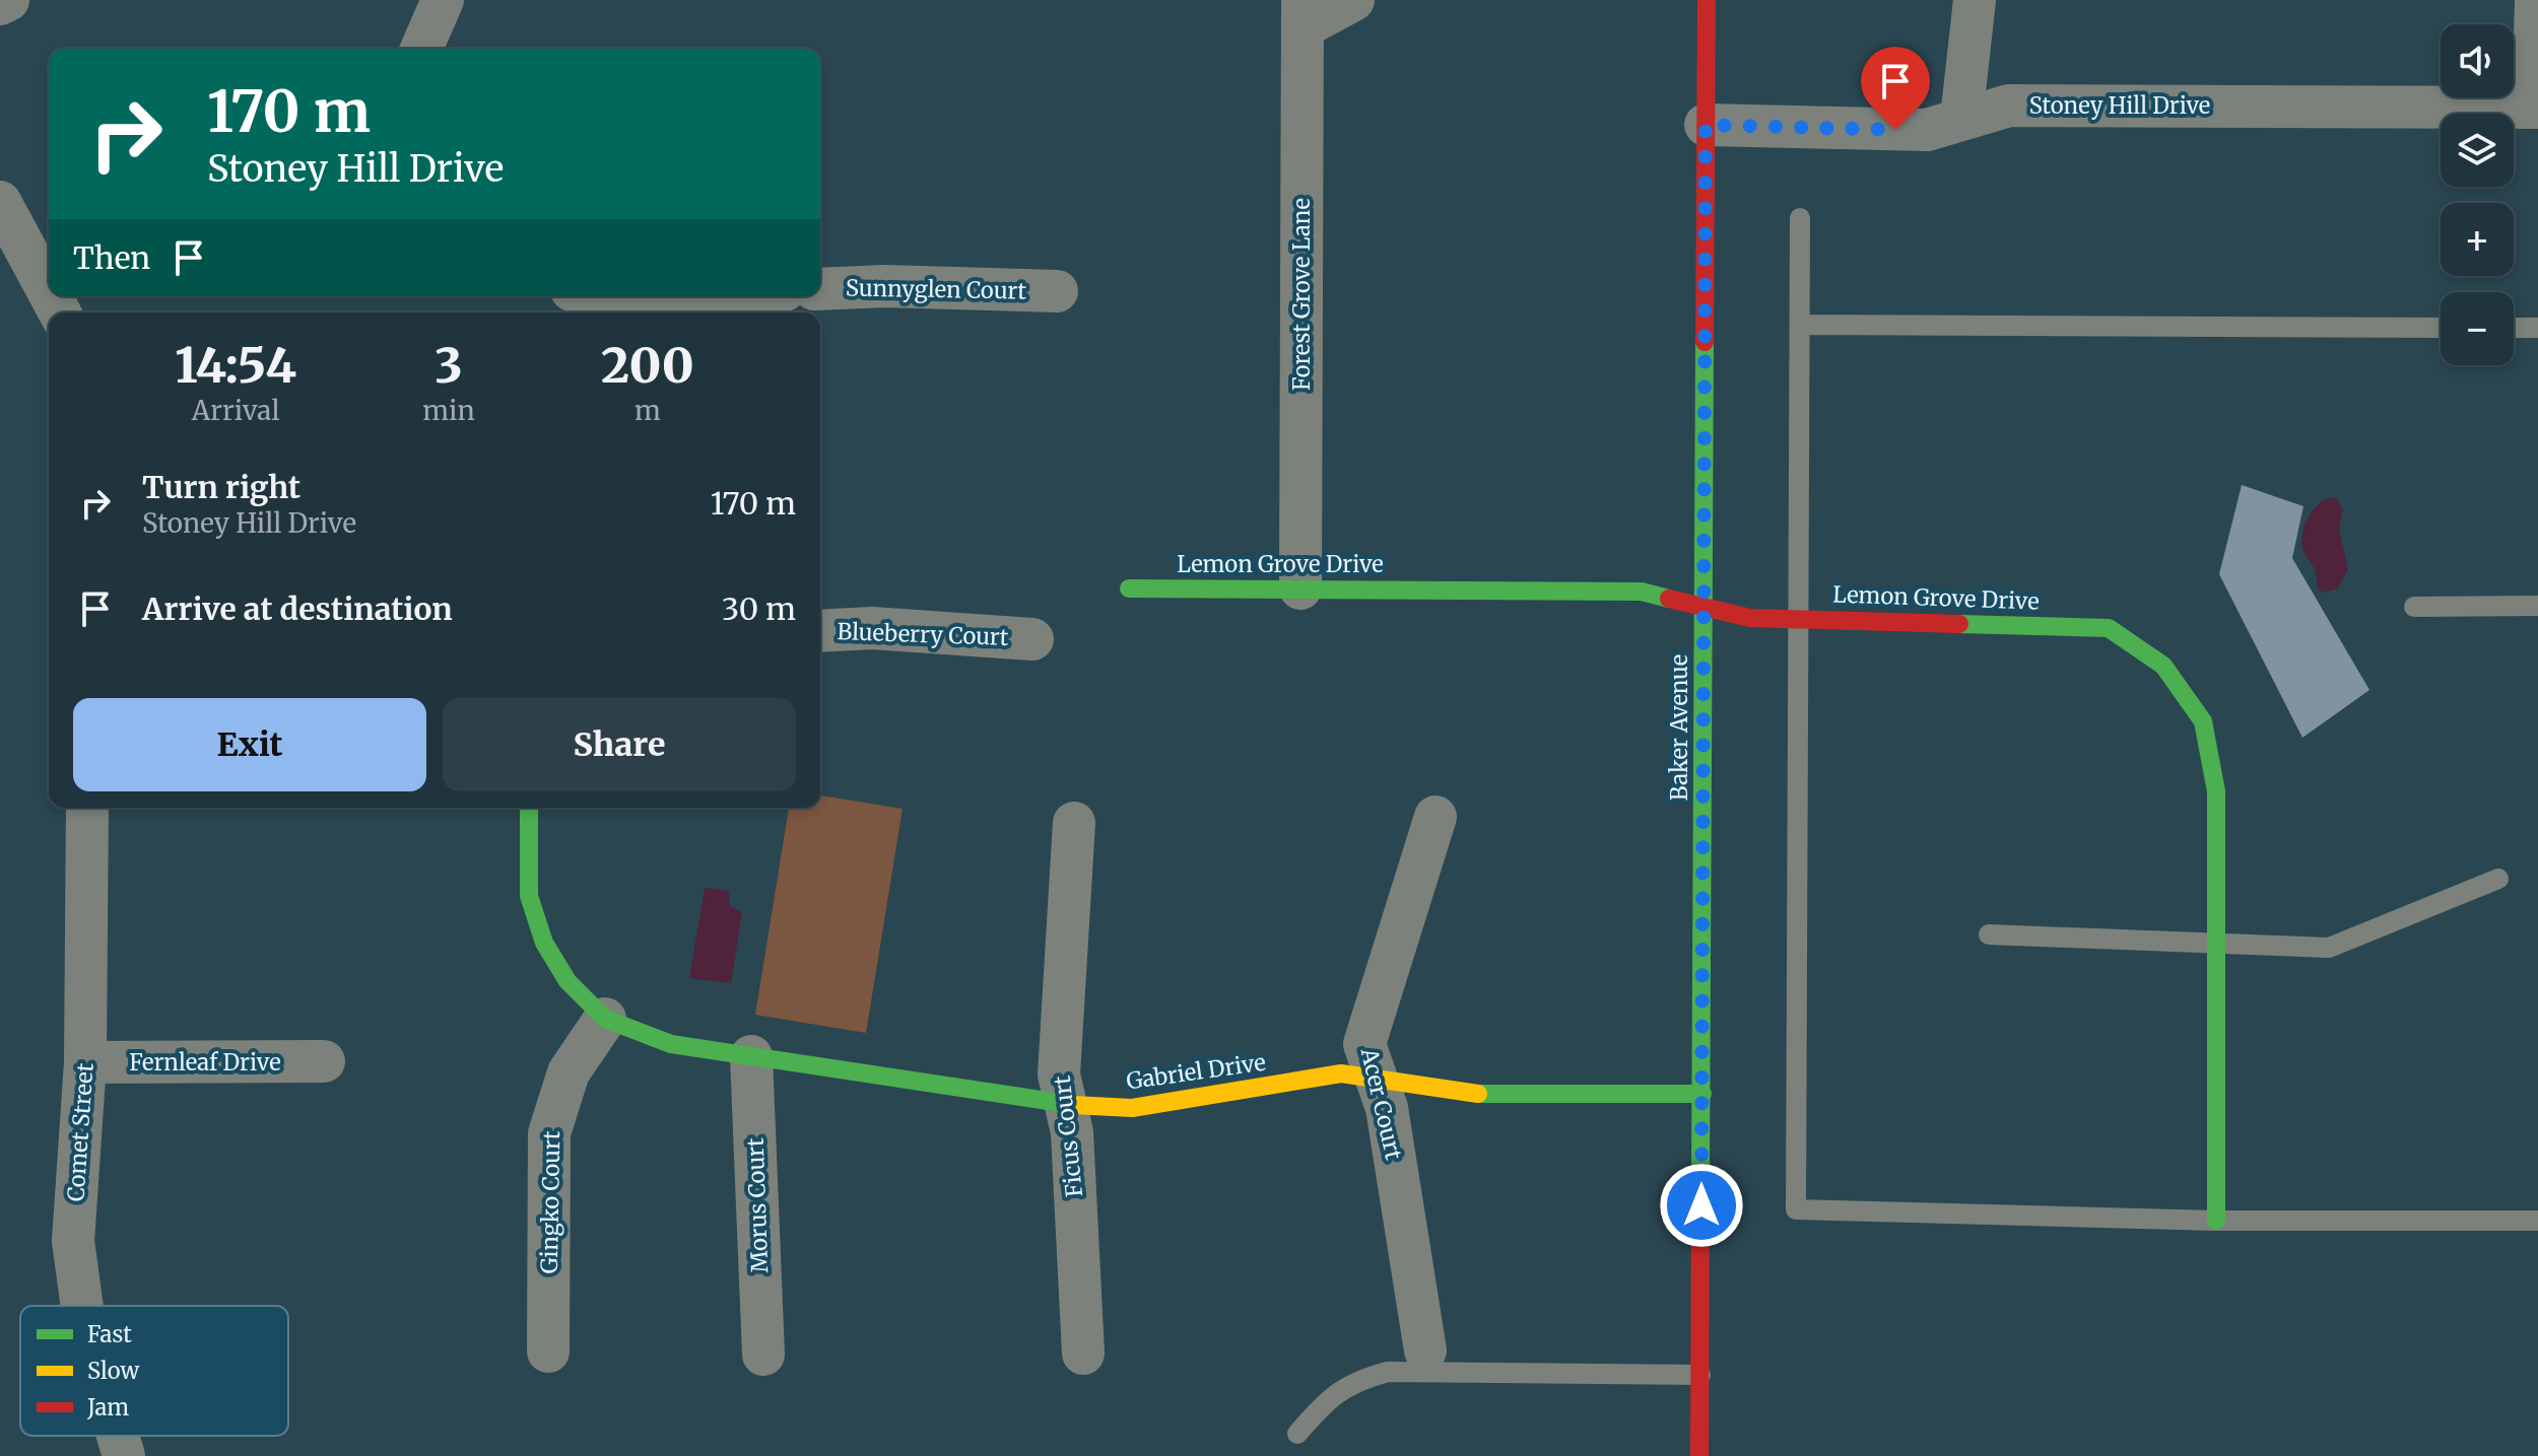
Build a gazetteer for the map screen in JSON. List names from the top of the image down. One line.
{"streets":{"street":["Stoney Hill Drive","Sunnyglen Court","Forest Grove Lane","Lemon Grove Drive","Blueberry Court","Baker Avenue","Fernleaf Drive","Gabriel Drive","Acer Court","Comet Street","Ficus Court","Gingko Court","Morus Court"]},"crossings":[["Stoney Hill Drive","Baker Avenue"],["Forest Grove Lane","Lemon Grove Drive"],["Lemon Grove Drive","Baker Avenue"],["Baker Avenue","Gabriel Drive"],["Fernleaf Drive","Comet Street"],["Gabriel Drive","Acer Court"],["Gabriel Drive","Ficus Court"],["Gabriel Drive","Gingko Court"],["Gabriel Drive","Morus Court"]],"legend":["Fast","Slow","Jam"],"page":{"map_buttons":["+","−"],"turn":["170 m","Stoney Hill Drive"],"then":"Then","eta":["14:54","Arrival","3","min","200","m"],"list":[{"name":"Turn right","note":"Stoney Hill Drive","value":"170 m"},{"name":"Arrive at destination","value":"30 m"}],"buttons":["Exit","Share"]}}
